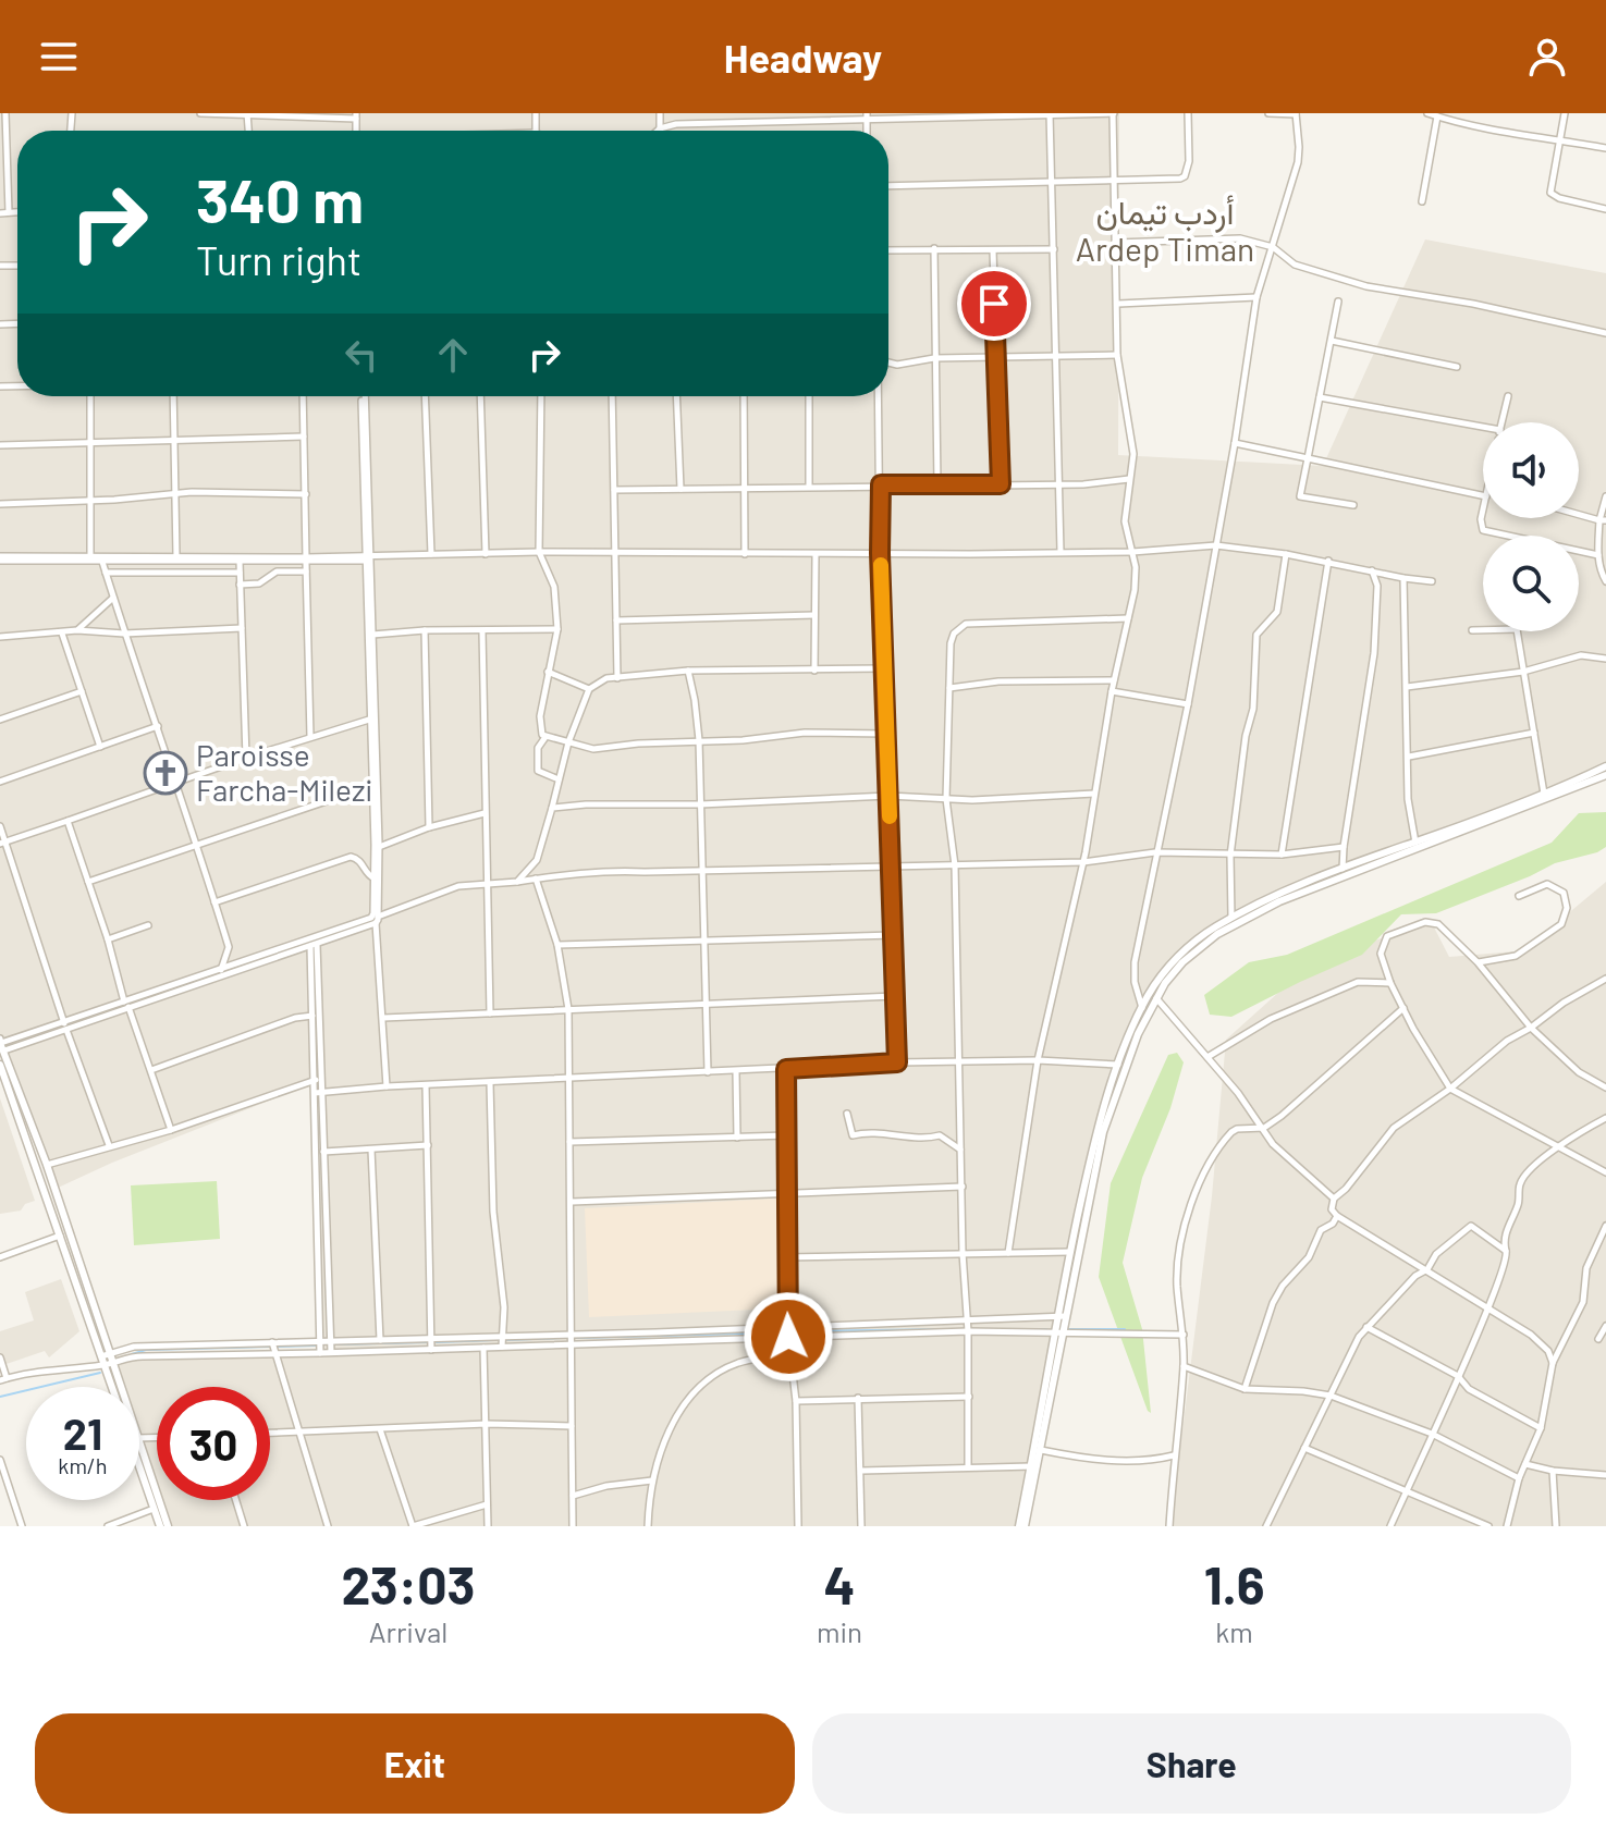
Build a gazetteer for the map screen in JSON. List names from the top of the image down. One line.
{"districts":["أردب تيمان Ardep Timan"],"places":{"church":["Paroisse Farcha-Milezi"]},"page":{"header":"Headway","turn":["340 m","Turn right"],"speed":"21 km/h","limit":"30","eta":["23:03","Arrival","4","min","1.6","km"],"buttons":["Exit","Share"]}}
